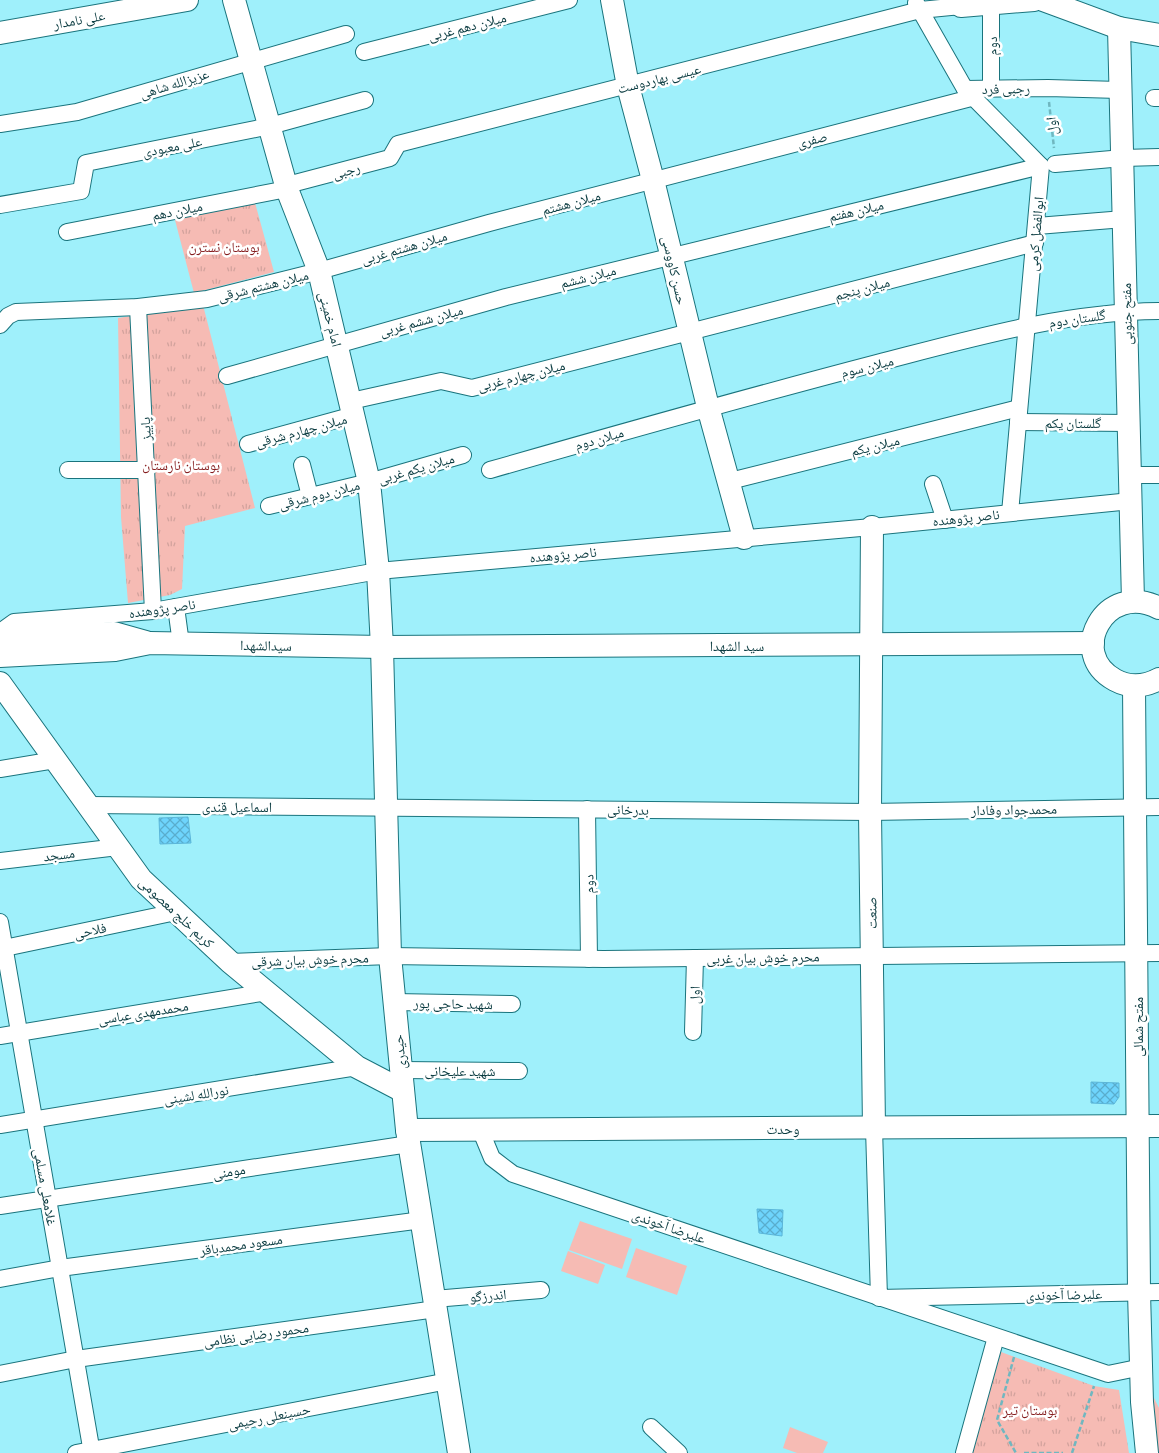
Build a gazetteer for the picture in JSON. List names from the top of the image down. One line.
{"streets":{"street":["علی نامدار","میلان دهم غربی","دوم","عیسی بهاردوست","عزیزالله شاهی","رجبی فرد","اول","صفری","علی معبودی","رجبی","میلان هشتم","میلان دهم","میلان هفتم","ابوالفضل کرمی","میلان هشتم غربی","حسن کاووسی","میلان ششم","میلان هشتم شرقی","میلان پنجم","مفتح جنوبی","گلستان دوم","امام خمینی","میلان ششم غربی","میلان سوم","میلان چهارم غربی","گلستان یکم","پاییز","میلان چهارم شرقی","میلان دوم","میلان یکم","میلان یکم غربی","میلان دوم شرقی","ناصر پژوهنده","سیدالشهدا","سید الشهدا","اسماعیل قندی","بدرخانی","محمدجواد وفادار","مسجد","کریم خلج معصومی","صنعت","فلاحی","محرم خوش بیان غربی","محرم خوش بیان شرقی","شهید حاجی پور","محمدمهدی عباسی","مفتح شمالی","حیدری","شهید علیخانی","نورالله لشینی","وحدت","مومنی","غلامعلی مسلمی","علیرضا آخوندی","مسعود محمدباقر","اندرزگو","محمود رضایی نظامی","حسینعلی رحیمی"]},"crossings":[["دوم","رجبی فرد"],["دوم","بدرخانی"],["دوم","محرم خوش بیان غربی"],["عیسی بهاردوست","رجبی"],["عیسی بهاردوست","حسن کاووسی"],["عزیزالله شاهی","امام خمینی"],["رجبی فرد","اول"],["رجبی فرد","صفری"],["رجبی فرد","مفتح جنوبی"],["اول","میلان هفتم"],["اول","ابوالفضل کرمی"],["اول","محرم خوش بیان غربی"],["صفری","میلان هشتم"],["صفری","حسن کاووسی"],["علی معبودی","امام خمینی"],["رجبی","میلان دهم"],["رجبی","امام خمینی"],["میلان هشتم","میلان هشتم غربی"],["میلان هشتم","حسن کاووسی"],["میلان دهم","امام خمینی"],["میلان هفتم","ابوالفضل کرمی"],["میلان هفتم","حسن کاووسی"],["میلان هفتم","میلان ششم"],["میلان هفتم","مفتح جنوبی"],["ابوالفضل کرمی","میلان پنجم"],["ابوالفضل کرمی","گلستان دوم"],["ابوالفضل کرمی","میلان سوم"],["ابوالفضل کرمی","گلستان یکم"],["ابوالفضل کرمی","میلان یکم"],["ابوالفضل کرمی","ناصر پژوهنده"],["میلان هشتم غربی","میلان هشتم شرقی"],["میلان هشتم غربی","امام خمینی"],["حسن کاووسی","میلان ششم"],["حسن کاووسی","میلان پنجم"],["حسن کاووسی","میلان سوم"],["حسن کاووسی","میلان چهارم غربی"],["حسن کاووسی","میلان دوم"],["حسن کاووسی","میلان یکم"],["حسن کاووسی","ناصر پژوهنده"],["میلان ششم","میلان ششم غربی"],["میلان هشتم شرقی","امام خمینی"],["میلان هشتم شرقی","پاییز"],["میلان پنجم","میلان چهارم غربی"],["مفتح جنوبی","گلستان دوم"],["مفتح جنوبی","گلستان یکم"],["مفتح جنوبی","ناصر پژوهنده"],["گلستان دوم","میلان سوم"],["امام خمینی","میلان ششم غربی"],["امام خمینی","میلان چهارم غربی"],["امام خمینی","میلان چهارم شرقی"],["امام خمینی","میلان یکم غربی"],["امام خمینی","میلان دوم شرقی"],["امام خمینی","ناصر پژوهنده"],["امام خمینی","سیدالشهدا"],["امام خمینی","سید الشهدا"],["امام خمینی","حیدری"],["میلان سوم","میلان دوم"],["میلان چهارم غربی","میلان چهارم شرقی"],["گلستان یکم","میلان یکم"],["پاییز","ناصر پژوهنده"],["میلان یکم غربی","میلان دوم شرقی"],["ناصر پژوهنده","صنعت"],["سیدالشهدا","سید الشهدا"],["سیدالشهدا","حیدری"],["سید الشهدا","صنعت"],["سید الشهدا","حیدری"],["اسماعیل قندی","بدرخانی"],["اسماعیل قندی","کریم خلج معصومی"],["اسماعیل قندی","حیدری"],["بدرخانی","محمدجواد وفادار"],["بدرخانی","صنعت"],["بدرخانی","حیدری"],["محمدجواد وفادار","صنعت"],["محمدجواد وفادار","مفتح شمالی"],["مسجد","کریم خلج معصومی"],["کریم خلج معصومی","فلاحی"],["کریم خلج معصومی","محرم خوش بیان شرقی"],["کریم خلج معصومی","محمدمهدی عباسی"],["کریم خلج معصومی","حیدری"],["کریم خلج معصومی","شهید علیخانی"],["کریم خلج معصومی","نورالله لشینی"],["صنعت","محرم خوش بیان غربی"],["صنعت","وحدت"],["صنعت","علیرضا آخوندی"],["فلاحی","غلامعلی مسلمی"],["محرم خوش بیان غربی","محرم خوش بیان شرقی"],["محرم خوش بیان غربی","مفتح شمالی"],["محرم خوش بیان غربی","حیدری"],["محرم خوش بیان شرقی","حیدری"],["شهید حاجی پور","حیدری"],["محمدمهدی عباسی","غلامعلی مسلمی"],["مفتح شمالی","وحدت"],["مفتح شمالی","علیرضا آخوندی"],["حیدری","شهید علیخانی"],["حیدری","وحدت"],["حیدری","مومنی"],["حیدری","مسعود محمدباقر"],["حیدری","اندرزگو"],["حیدری","محمود رضایی نظامی"],["حیدری","حسینعلی رحیمی"],["نورالله لشینی","غلامعلی مسلمی"],["وحدت","مومنی"],["وحدت","علیرضا آخوندی"],["مومنی","غلامعلی مسلمی"],["غلامعلی مسلمی","مسعود محمدباقر"],["غلامعلی مسلمی","محمود رضایی نظامی"],["غلامعلی مسلمی","حسینعلی رحیمی"],["اندرزگو","محمود رضایی نظامی"]],"parks":["بوستان نسترن","بوستان نارستان","بوستان تیر"]}
